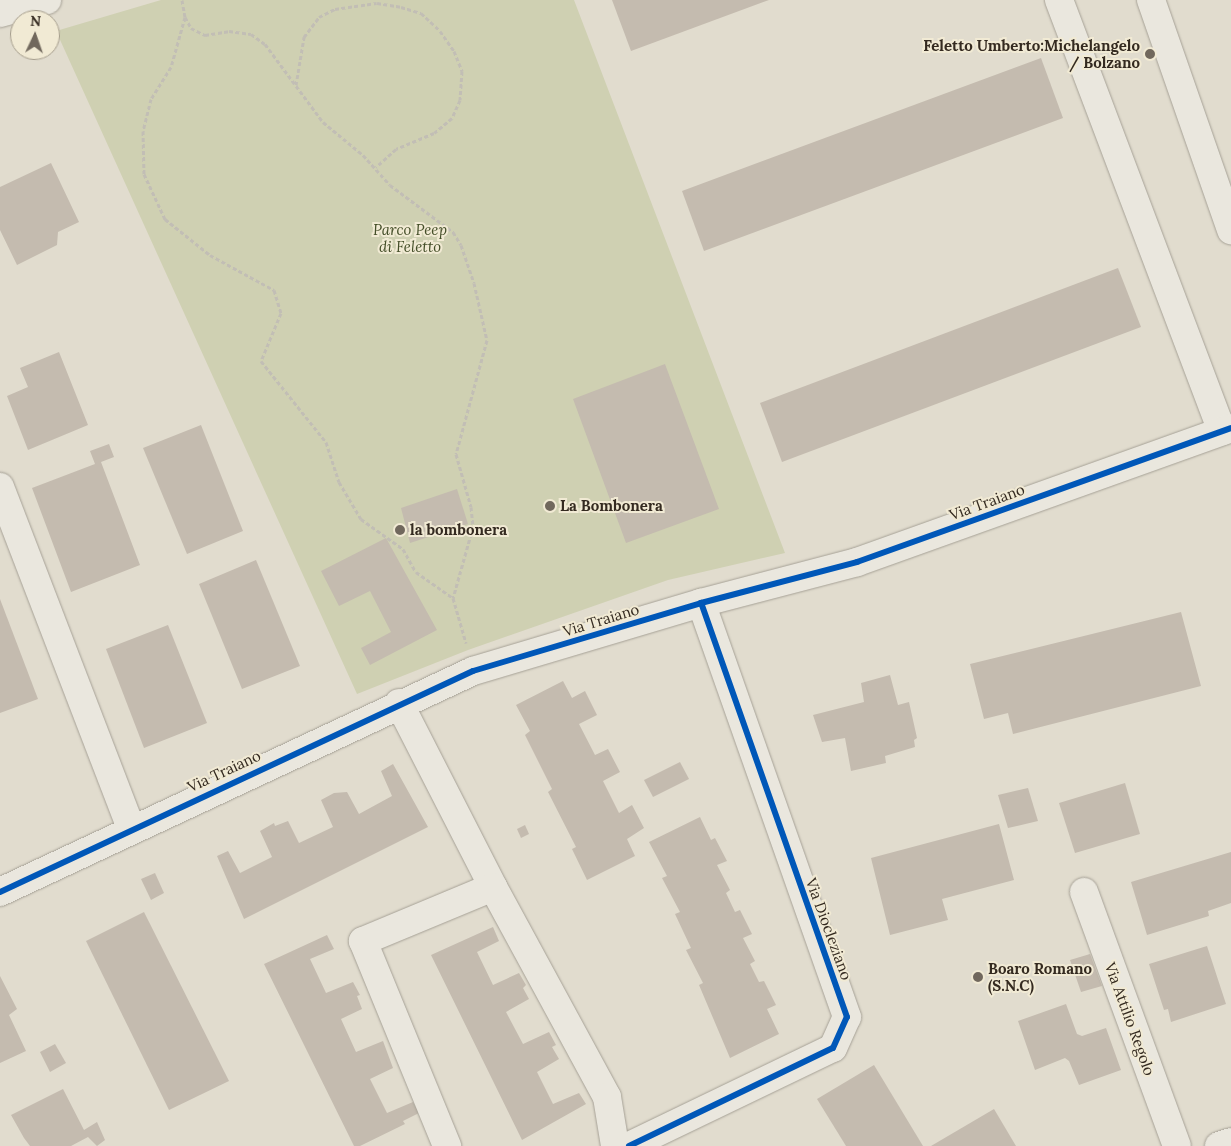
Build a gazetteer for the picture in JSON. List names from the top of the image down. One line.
{"streets":{"street":["Via Traiano","Via Diocleziano","Via Attilio Regolo"]},"crossings":[["Via Traiano","Via Diocleziano"]],"parks":["Parco Peep di Feletto"],"places":["Feletto Umberto:Michelangelo / Bolzano","La Bombonera","la bombonera","Boaro Romano (S.N.C)"],"north":"top"}
